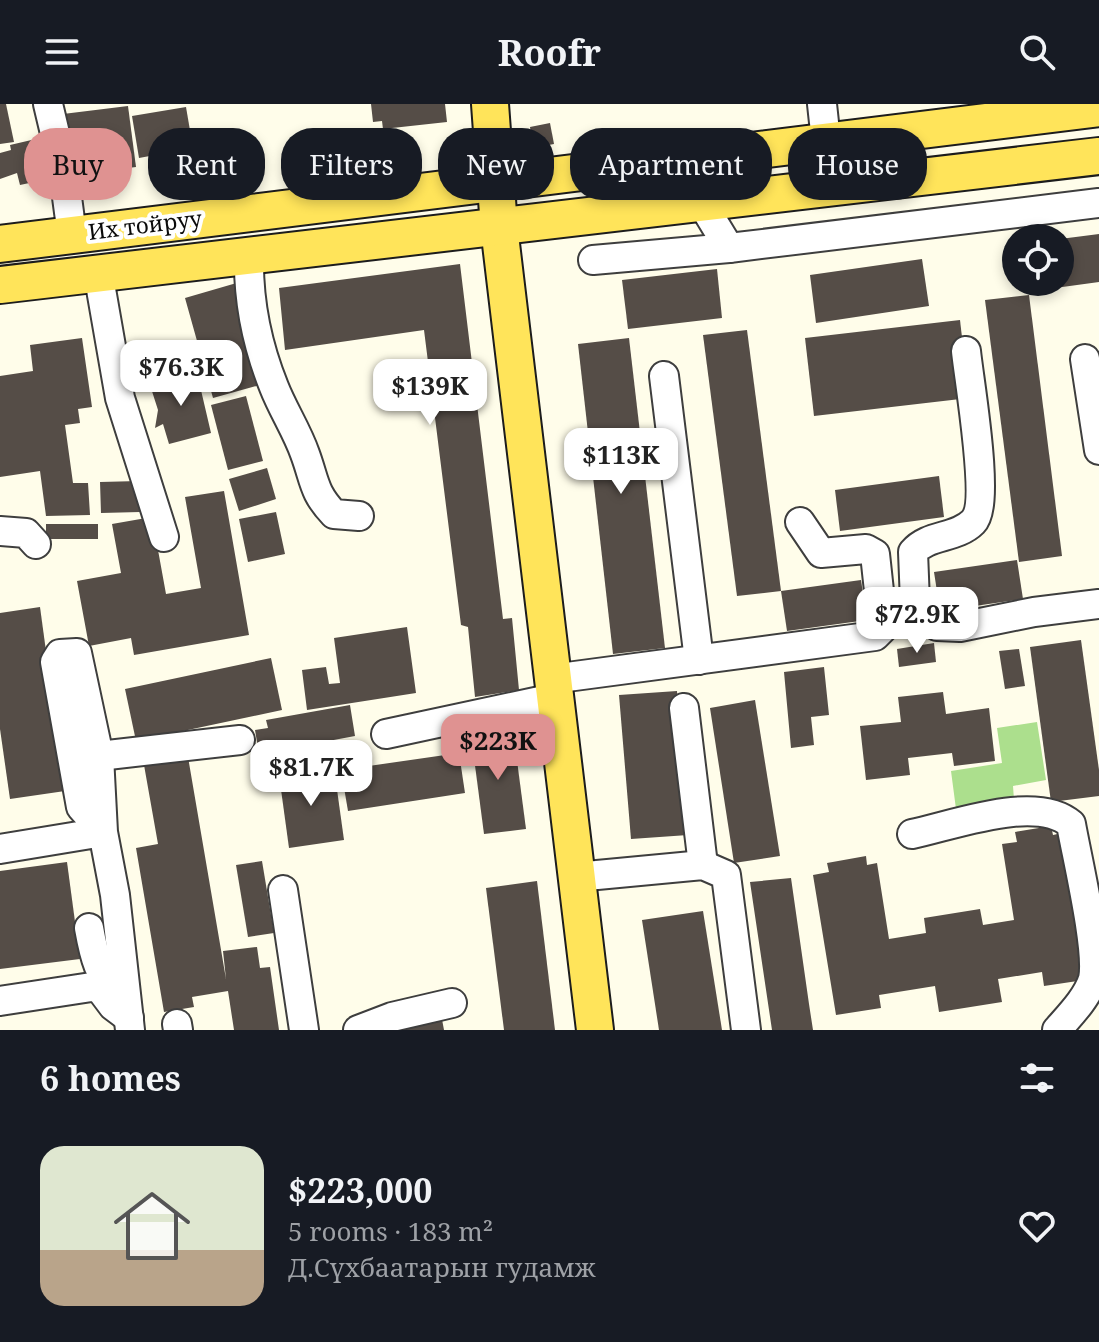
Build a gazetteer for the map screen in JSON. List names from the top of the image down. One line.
{"streets":{"main road":["Их тойруу"]},"page":{"header":"Roofr","chip":["Buy","Rent","Filters","New","Apartment","House"],"price":["$76.3K","$139K","$113K","$72.9K","$223K","$81.7K"],"heading":"6 homes","list":[{"name":"$223,000","note":"5 rooms · 183 m² · Д.Сүхбаатарын гудамж"}]}}
